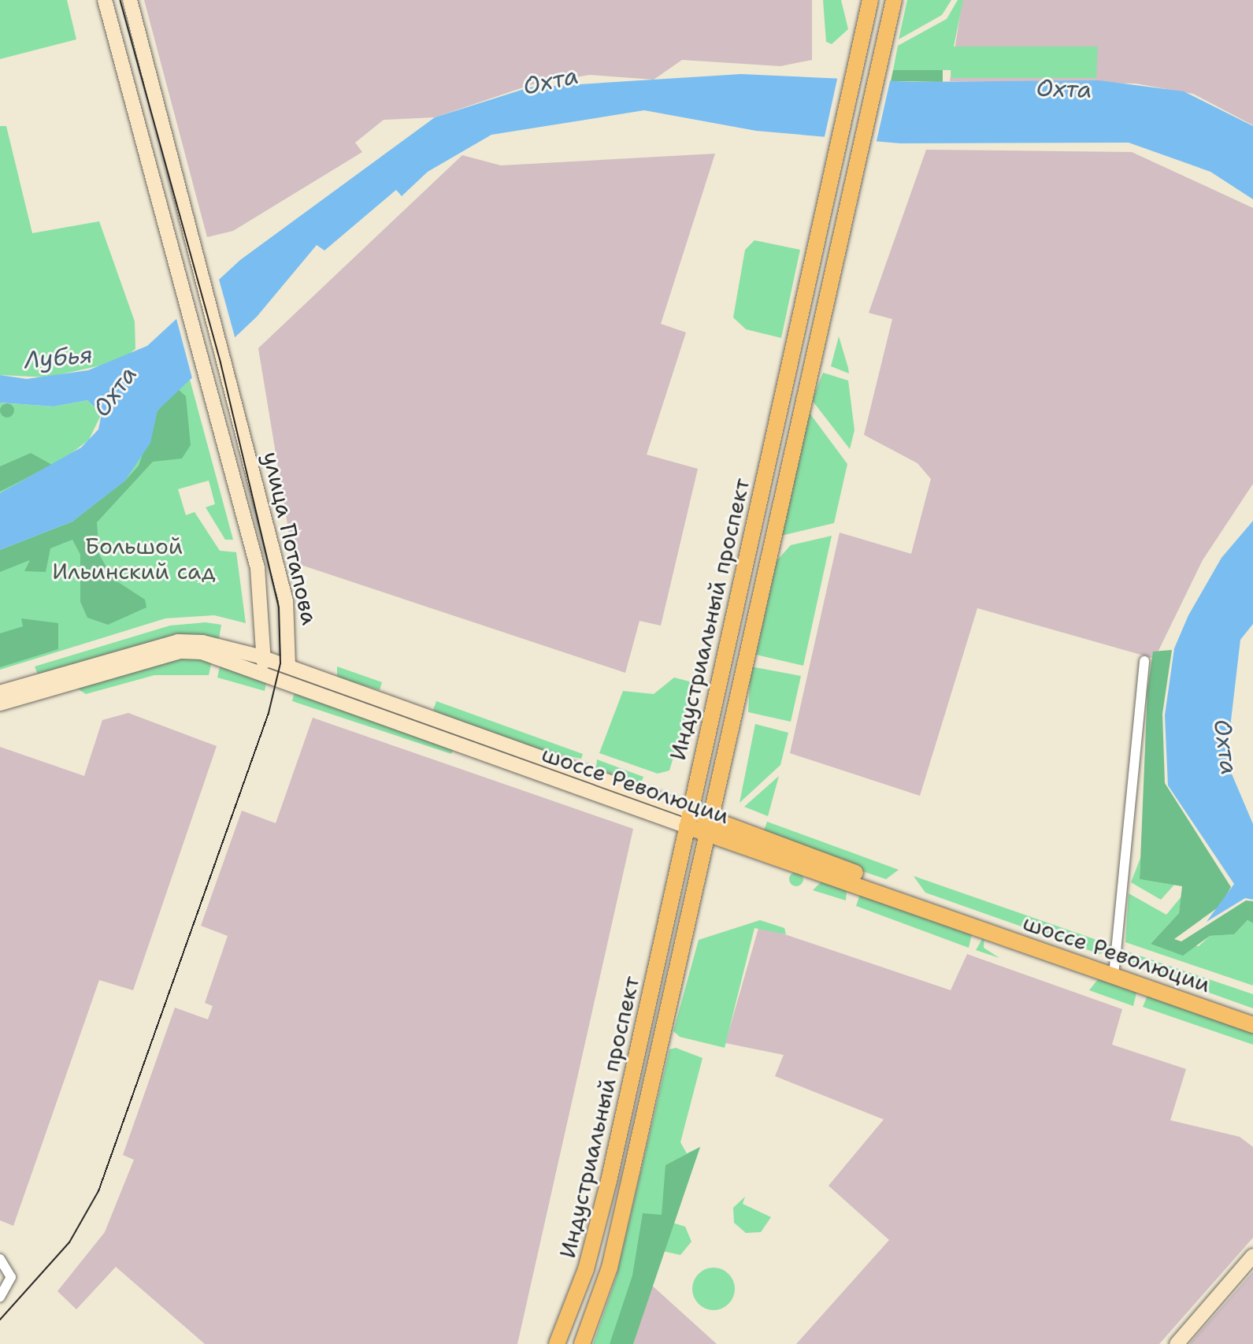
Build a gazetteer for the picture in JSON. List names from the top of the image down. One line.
{"streets":{"main road":["улица Потапова","Индустриальный проспект","шоссе Революции"]},"crossings":[["улица Потапова","шоссе Революции"],["Индустриальный проспект","шоссе Революции"]],"water":["Охта","Лубья"],"parks":["Большой Ильинский сад"]}
